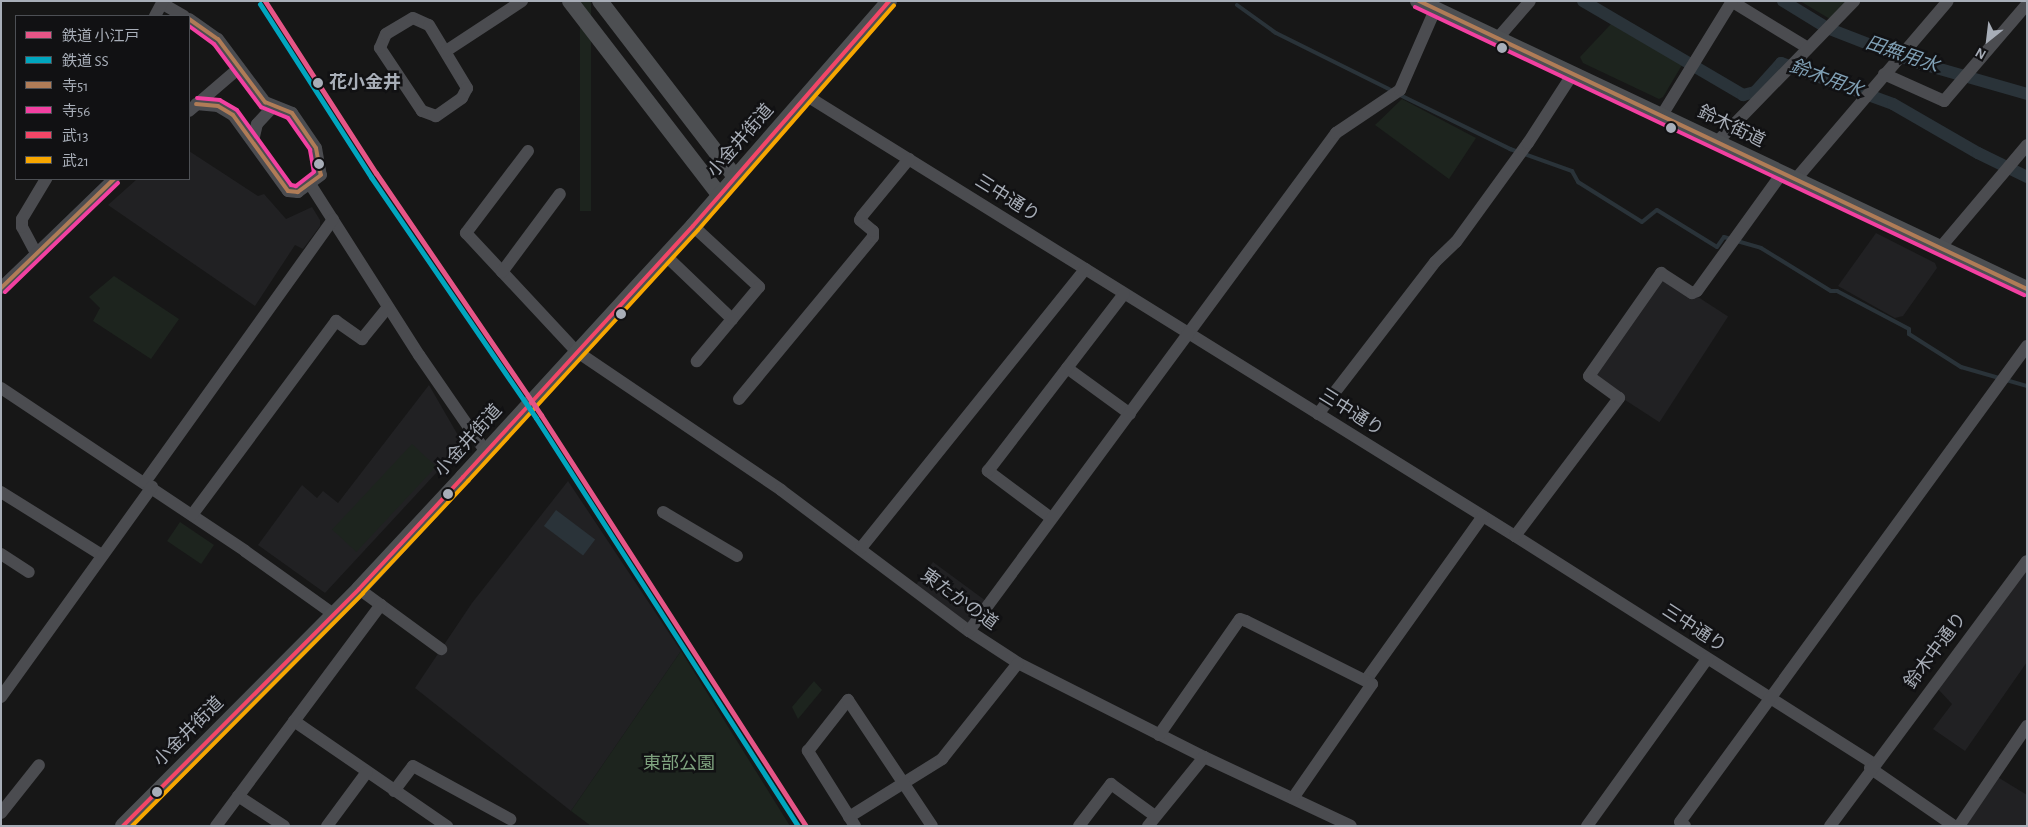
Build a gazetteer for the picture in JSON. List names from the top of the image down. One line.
{"streets":{"main road":["鈴木街道","小金井街道"],"street":["三中通り","東たかの道","鈴木中通り"]},"crossings":[["小金井街道","三中通り"],["小金井街道","東たかの道"],["三中通り","鈴木中通り"]],"water":["田無用水","鈴木用水"],"parks":["東部公園"],"places":["花小金井"],"lines":["rail line 小江戸","transit line 寺51","transit line 武13","rail line SS","transit line 武21","transit line 寺56"],"legend":["鉄道 小江戸","鉄道 SS","寺51","寺56","武13","武21"],"north":"bottom left"}
